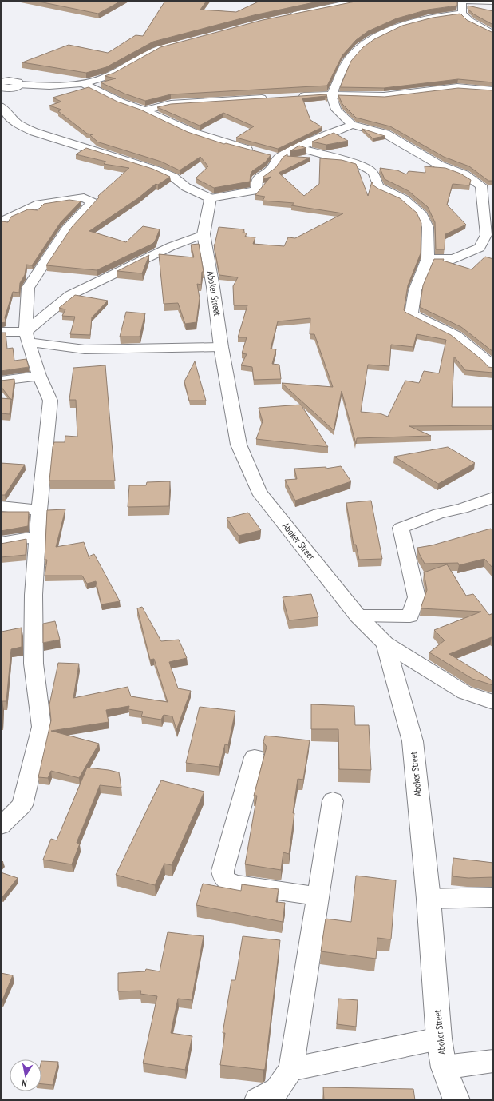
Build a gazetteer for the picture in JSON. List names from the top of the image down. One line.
{"streets":{"main road":["Aboker Street"]},"north":"bottom"}
